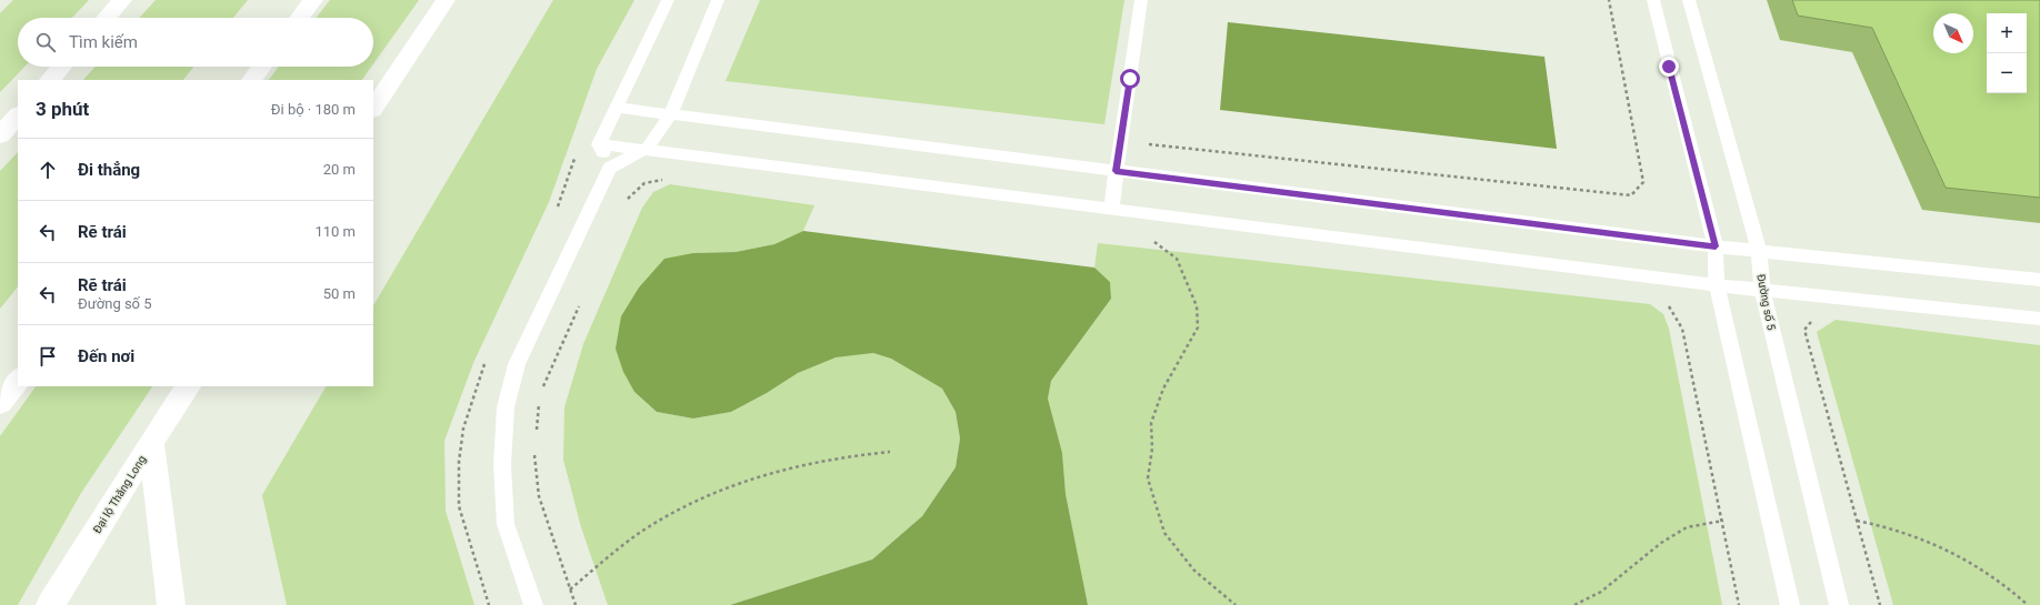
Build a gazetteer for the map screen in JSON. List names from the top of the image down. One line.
{"streets":{"main road":["Đại lộ Thăng Long"],"lane":["Đường số 5"]},"north":"bottom right","page":{"map_buttons":["+","−"],"search":"Tìm kiếm","heading":["3 phút","Đi bộ · 180 m"],"list":[["Đi thẳng","20 m"],["Rẽ trái","110 m"],["Rẽ trái","Đường số 5","50 m"],"Đến nơi"]}}
